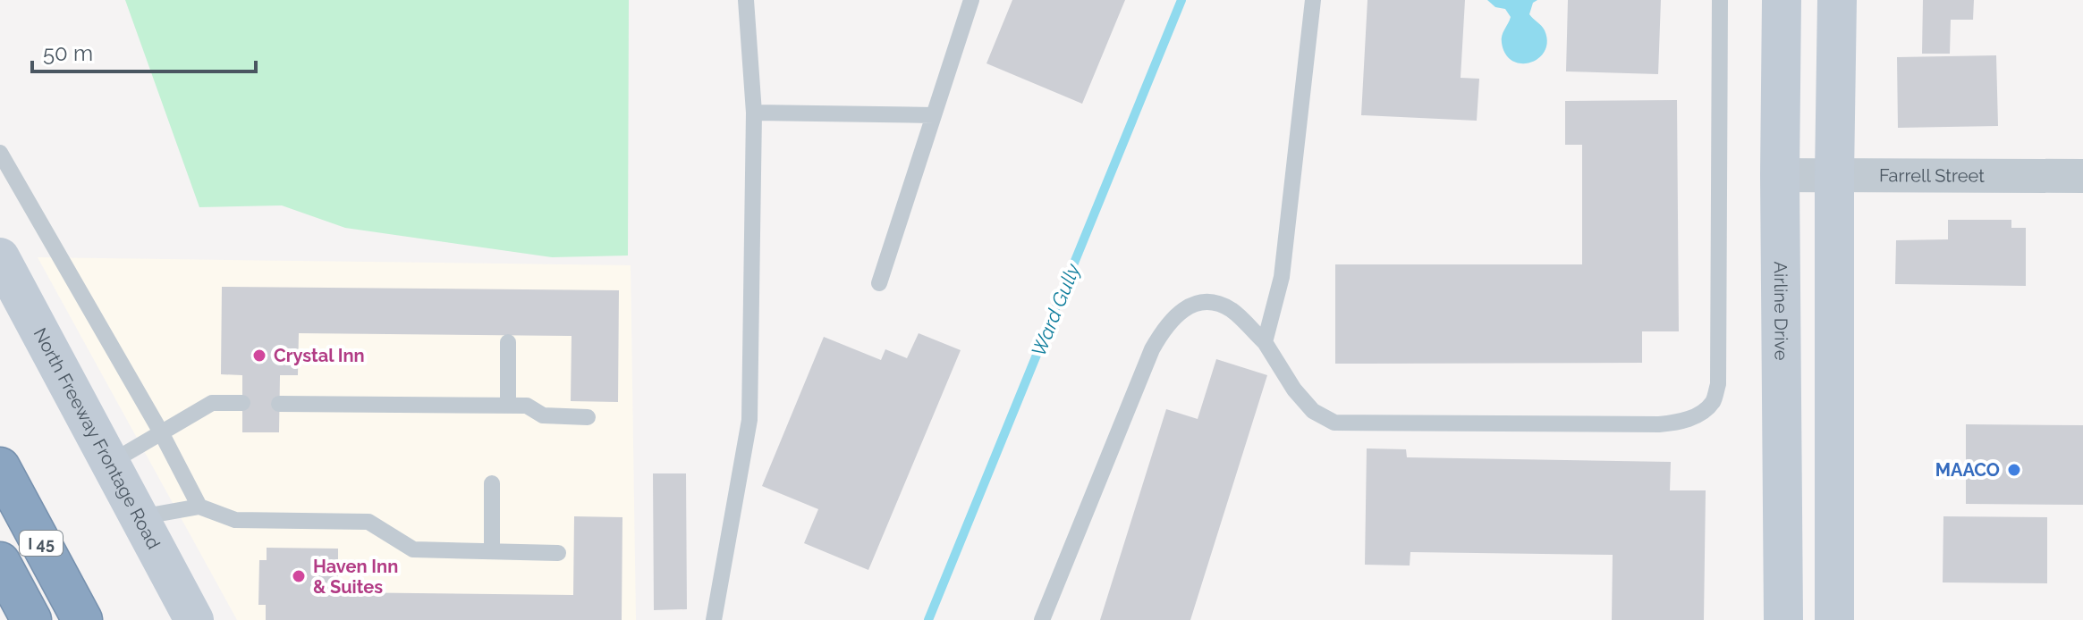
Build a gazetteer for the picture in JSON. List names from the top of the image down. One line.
{"streets":{"highway":["I 45"],"main road":["Airline Drive","North Freeway Frontage Road"],"street":["Farrell Street"]},"crossings":[["Farrell Street","Airline Drive"]],"water":["Ward Gully"],"places":["Crystal Inn","MAACO","Haven Inn & Suites"],"scale_bar":"50 m"}
